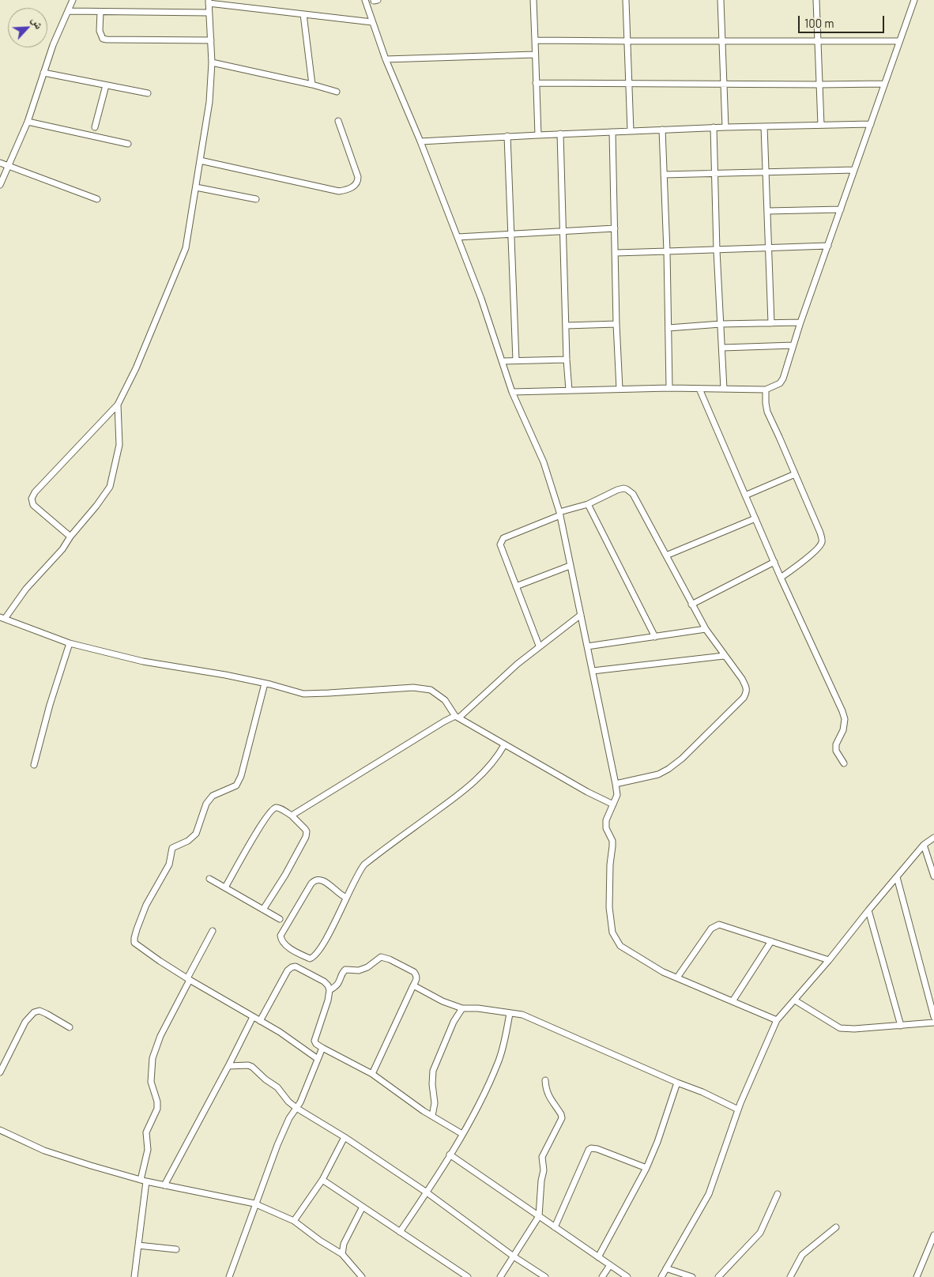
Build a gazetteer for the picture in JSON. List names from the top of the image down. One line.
{"scale_bar":"100 m","north":"top right"}
